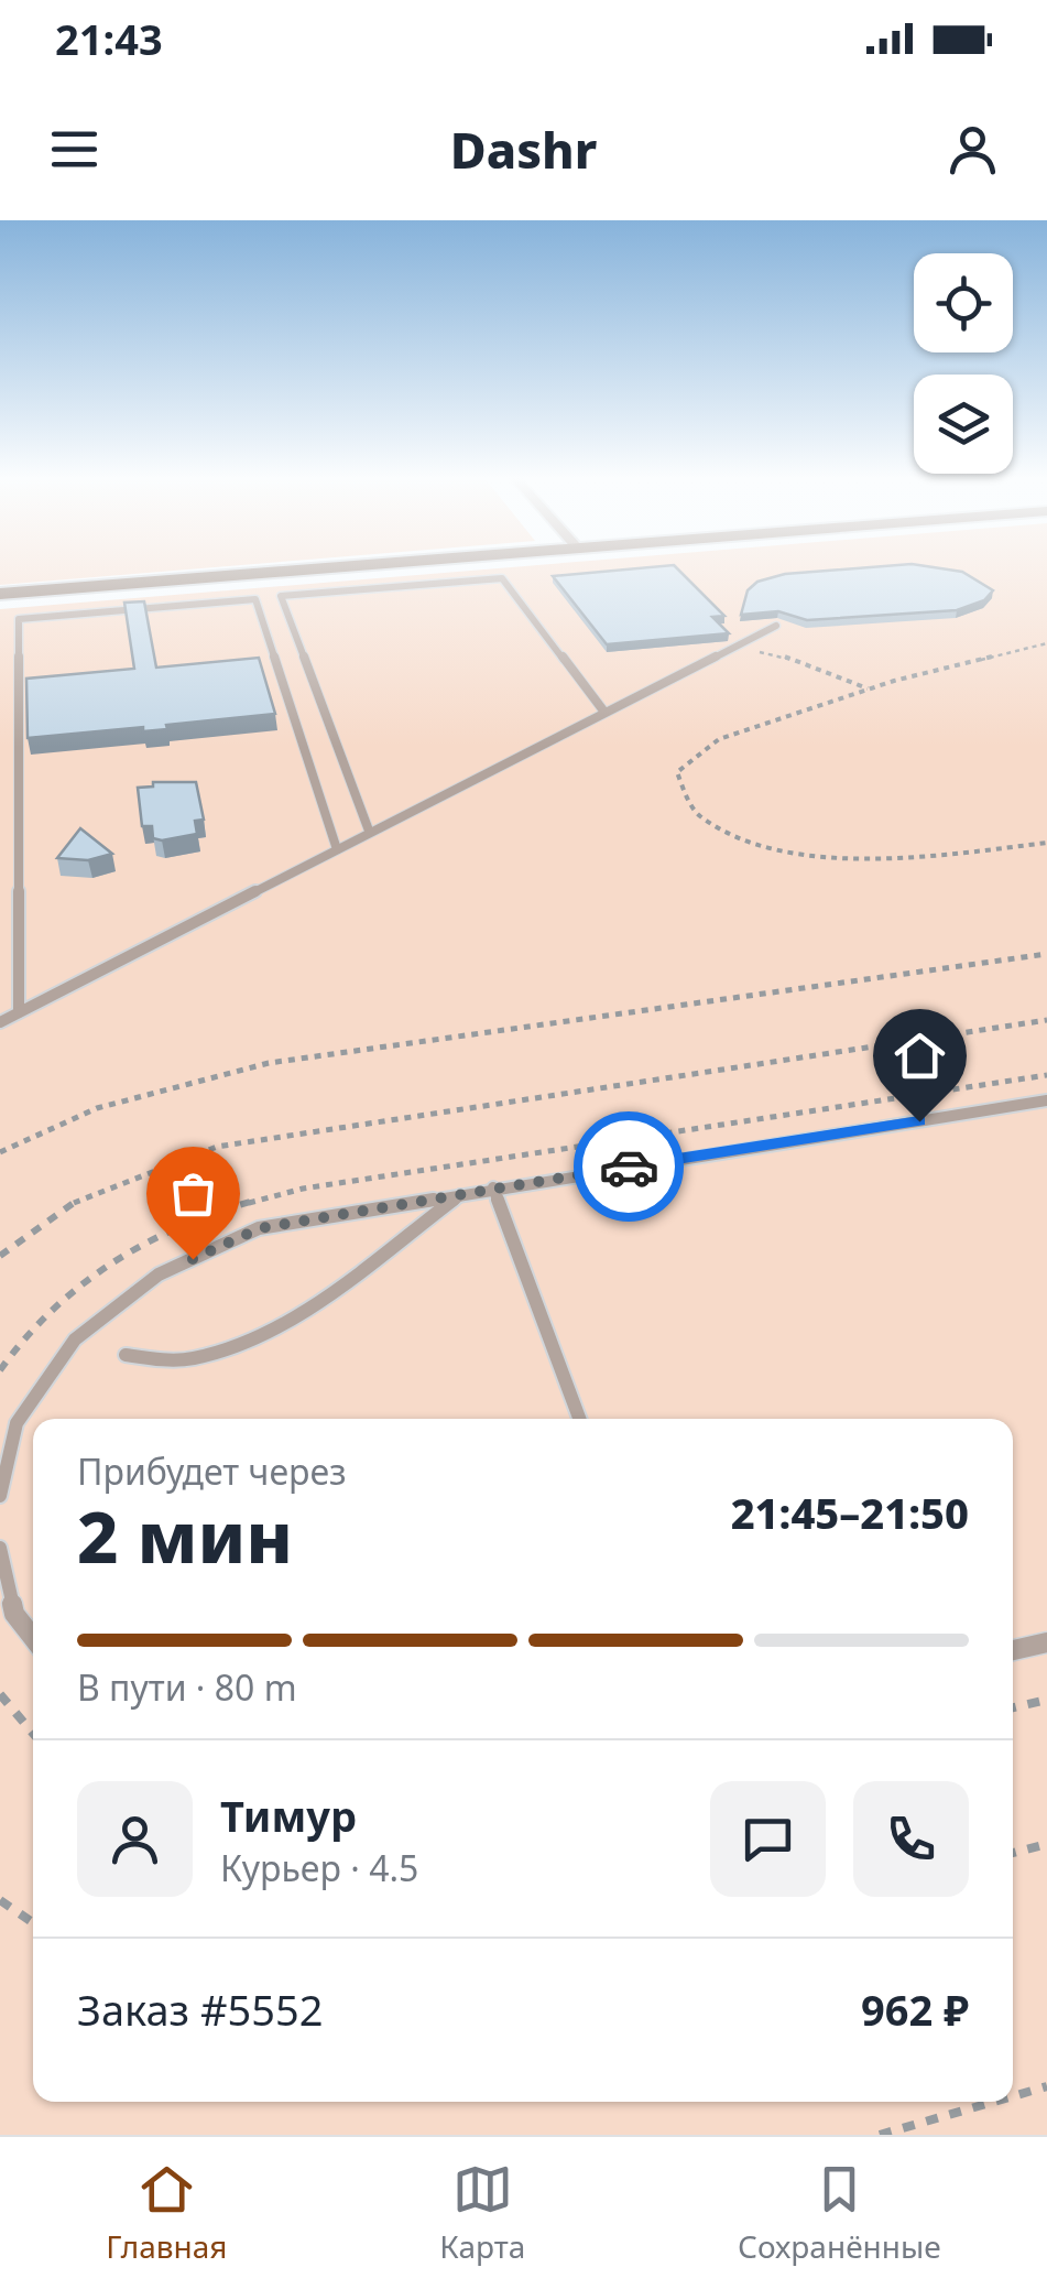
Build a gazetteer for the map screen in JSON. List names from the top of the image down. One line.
{"page":{"status":"21:43","header":"Dashr","heading":["2 мин","Прибудет через","21:45–21:50"],"panel":["Тимур","Курьер · 4.5","Заказ #5552","962 ₽"],"bar":"В пути · 80 m","tabs":["Главная","Карта","Сохранённые"]}}
